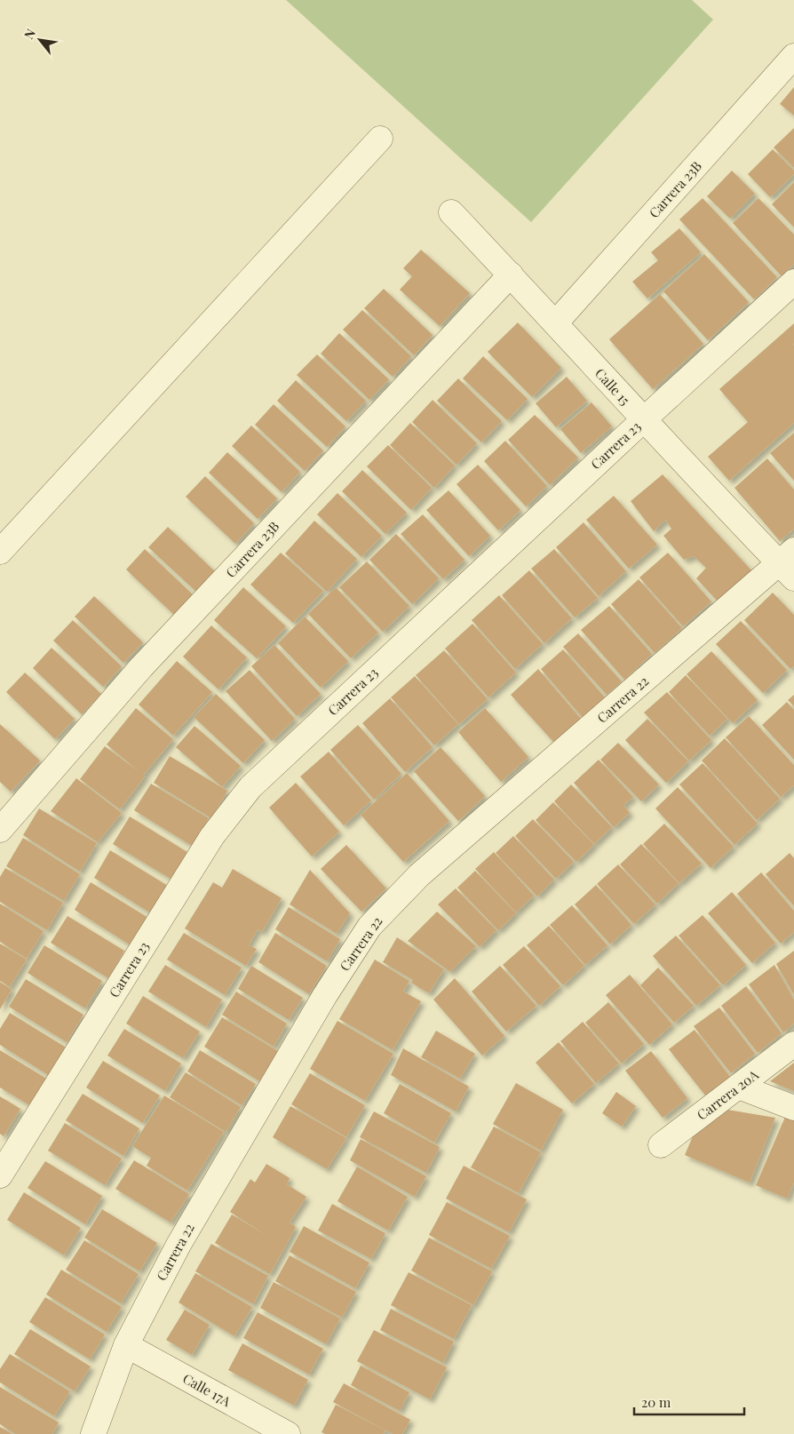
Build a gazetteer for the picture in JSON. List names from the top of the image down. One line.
{"streets":{"street":["Carrera 23B","Calle 15","Carrera 23","Carrera 22","Carrera 20A","Calle 17A"]},"crossings":[["Carrera 23B","Calle 15"],["Calle 15","Carrera 23"],["Calle 15","Carrera 22"],["Carrera 22","Calle 17A"]],"scale_bar":"20 m","north":"top left"}
